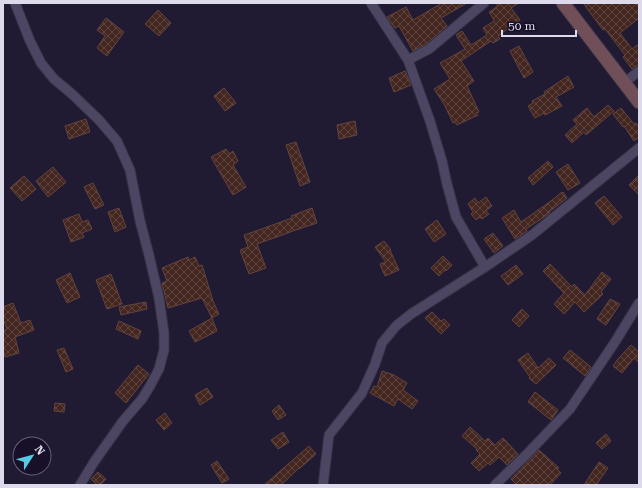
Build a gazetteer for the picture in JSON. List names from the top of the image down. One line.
{"scale_bar":"50 m","north":"top right"}
